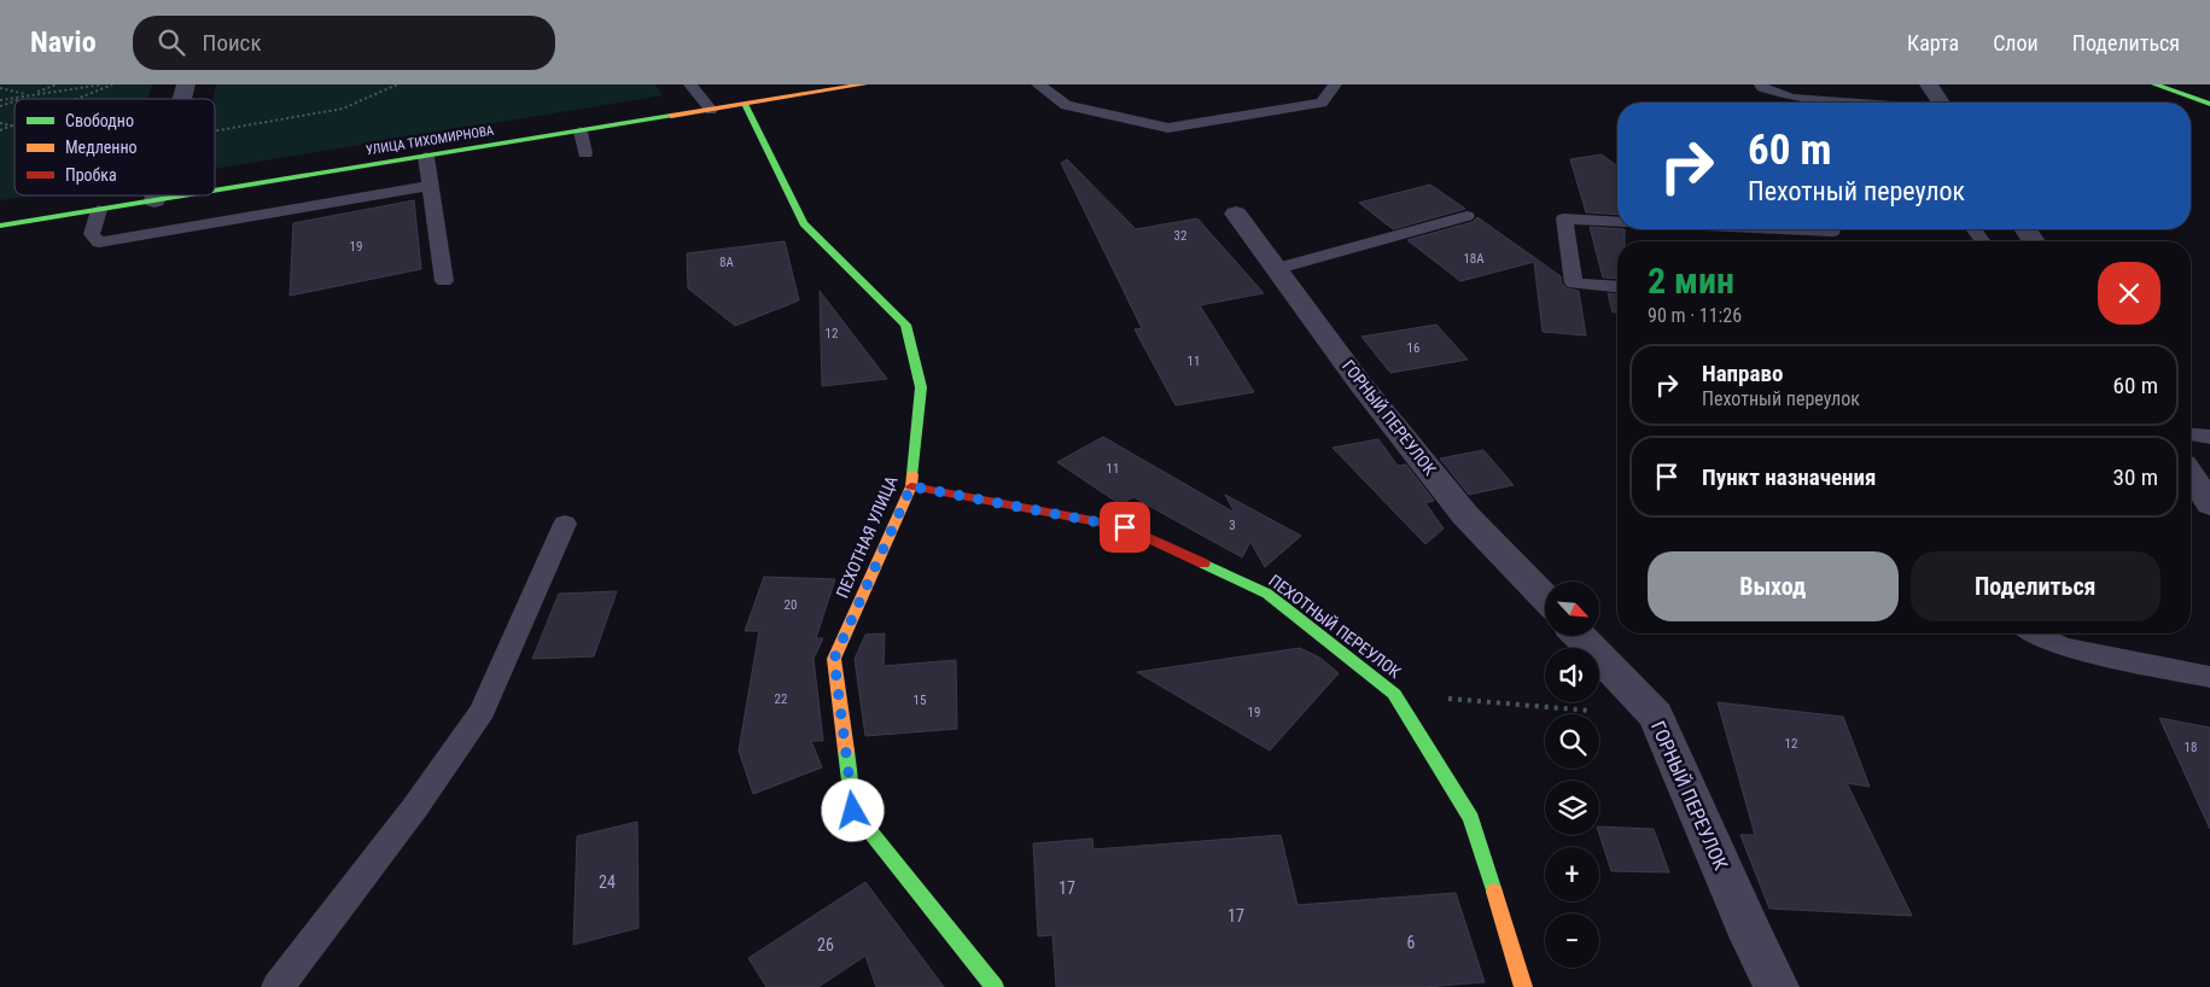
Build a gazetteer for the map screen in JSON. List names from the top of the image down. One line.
{"streets":{"street":["УЛИЦА ТИХОМИРНОВА","ГОРНЫЙ ПЕРЕУЛОК","ПЕХОТНАЯ УЛИЦА","ПЕХОТНЫЙ ПЕРЕУЛОК"]},"crossings":[["УЛИЦА ТИХОМИРНОВА","ПЕХОТНАЯ УЛИЦА"],["ПЕХОТНАЯ УЛИЦА","ПЕХОТНЫЙ ПЕРЕУЛОК"]],"house_numbers":["32","19","18А","8А","12","16","11","11","3","20","22","15","19","12","18","24","17","17","6","26"],"legend":["Свободно","Медленно","Пробка"],"north":"bottom right","page":{"header":"Navio","search":"Поиск","nav":["Карта","Слои","Поделиться"],"turn":["60 m","Пехотный переулок"],"heading":["2 мин","90 m · 11:26"],"list":[{"name":"Направо","note":"Пехотный переулок","value":"60 m"},{"name":"Пункт назначения","value":"30 m"}],"buttons":["Выход","Поделиться"],"map_buttons":["+","−"]}}
